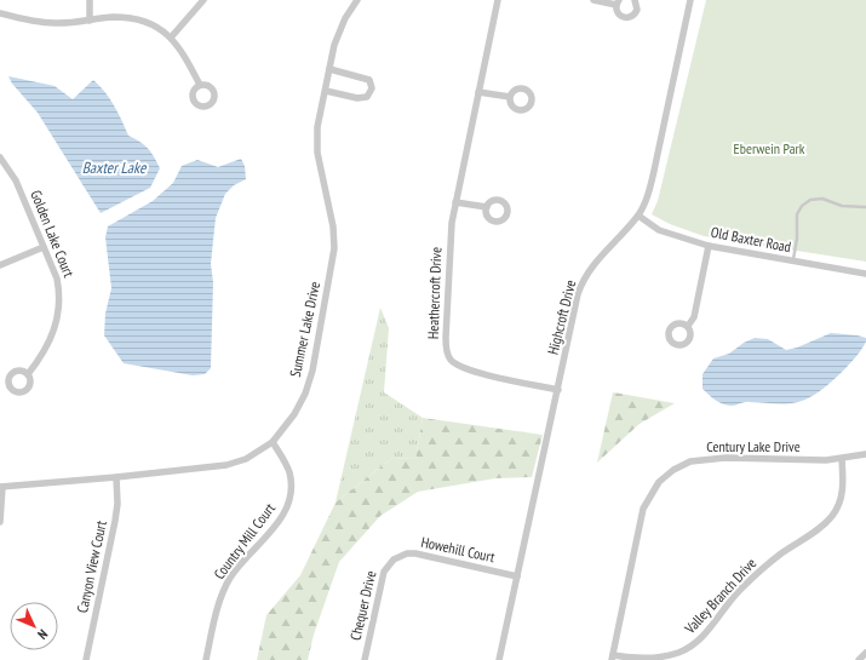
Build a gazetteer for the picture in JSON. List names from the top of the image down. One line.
{"streets":{"street":["Golden Lake Court","Old Baxter Road","Heathercroft Drive","Highcroft Drive","Summer Lake Drive","Century Lake Drive","Country Mill Court","Howehill Court","Canyon View Court","Valley Branch Drive","Chequer Drive"]},"crossings":[["Old Baxter Road","Highcroft Drive"],["Heathercroft Drive","Highcroft Drive"],["Highcroft Drive","Howehill Court"],["Summer Lake Drive","Country Mill Court"],["Summer Lake Drive","Canyon View Court"],["Century Lake Drive","Valley Branch Drive"],["Howehill Court","Chequer Drive"]],"water":["Baxter Lake"],"parks":["Eberwein Park"],"north":"bottom right"}
